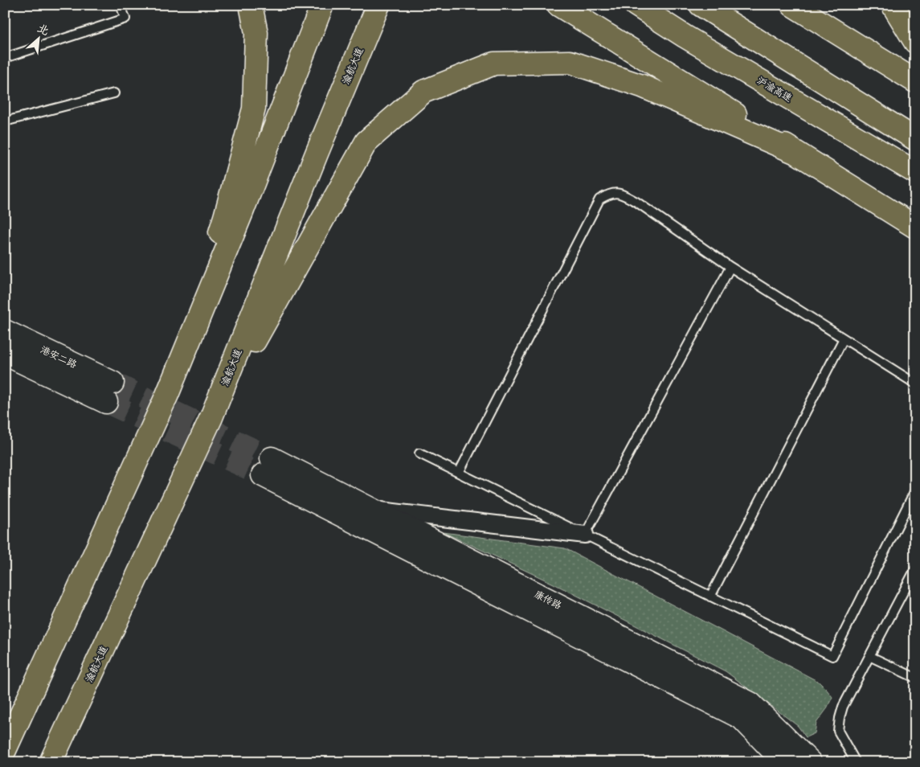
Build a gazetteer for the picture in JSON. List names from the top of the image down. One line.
{"streets":{"highway":["渝航大道","沪渝高速"],"main road":["港安二路","康传路"]},"north":"top right"}
